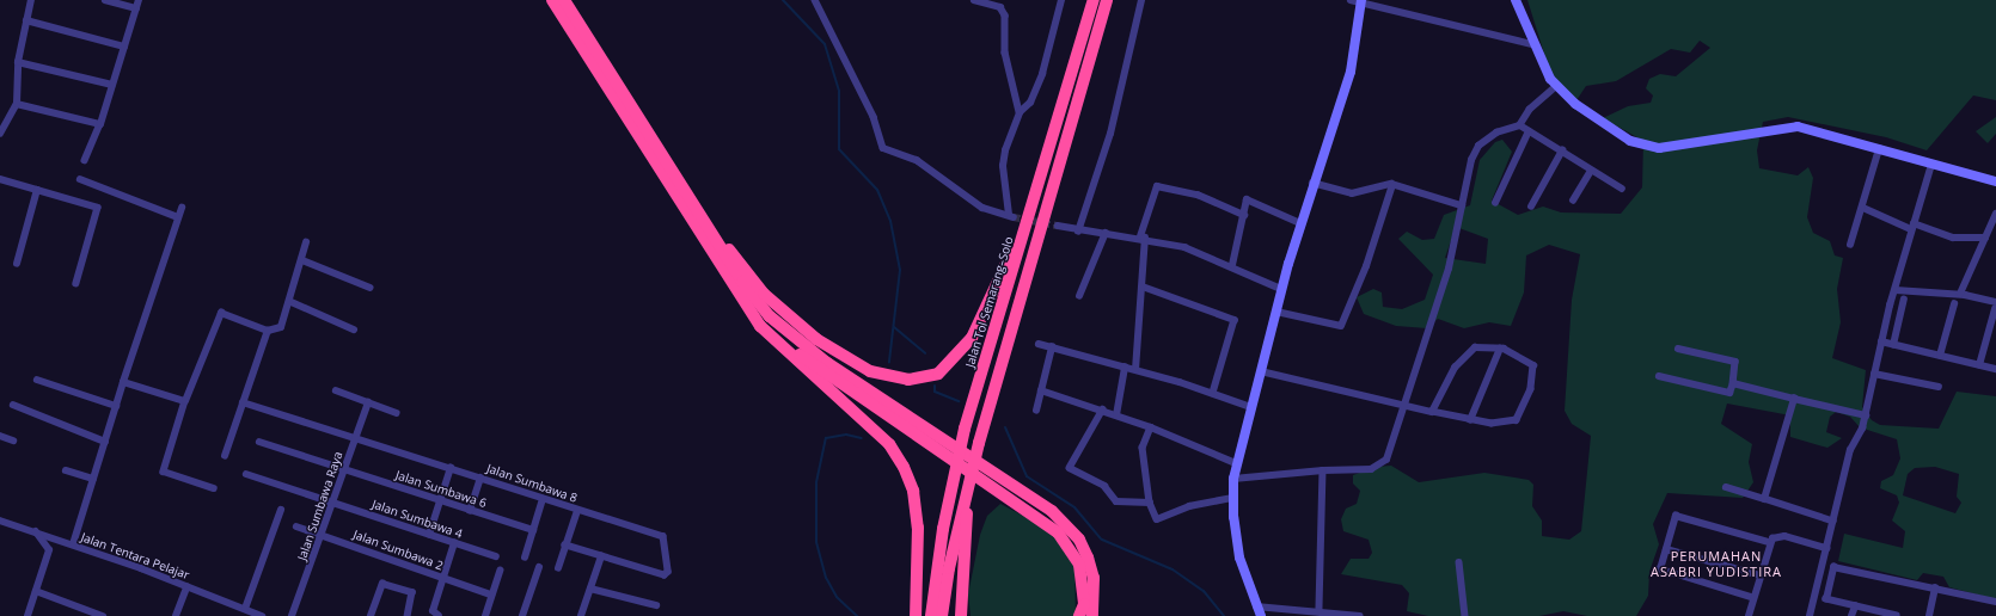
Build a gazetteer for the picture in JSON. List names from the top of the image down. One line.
{"streets":{"highway":["Jalan Tol Semarang–Solo"],"street":["Jalan Sumbawa 8","Jalan Sumbawa 6","Jalan Sumbawa Raya","Jalan Sumbawa 4","Jalan Sumbawa 2","Jalan Tentara Pelajar"]},"crossings":[["Jalan Sumbawa 8","Jalan Sumbawa Raya"],["Jalan Sumbawa 6","Jalan Sumbawa Raya"],["Jalan Sumbawa Raya","Jalan Sumbawa 4"],["Jalan Sumbawa Raya","Jalan Sumbawa 2"]],"districts":["PERUMAHAN ASABRI YUDISTIRA"]}
